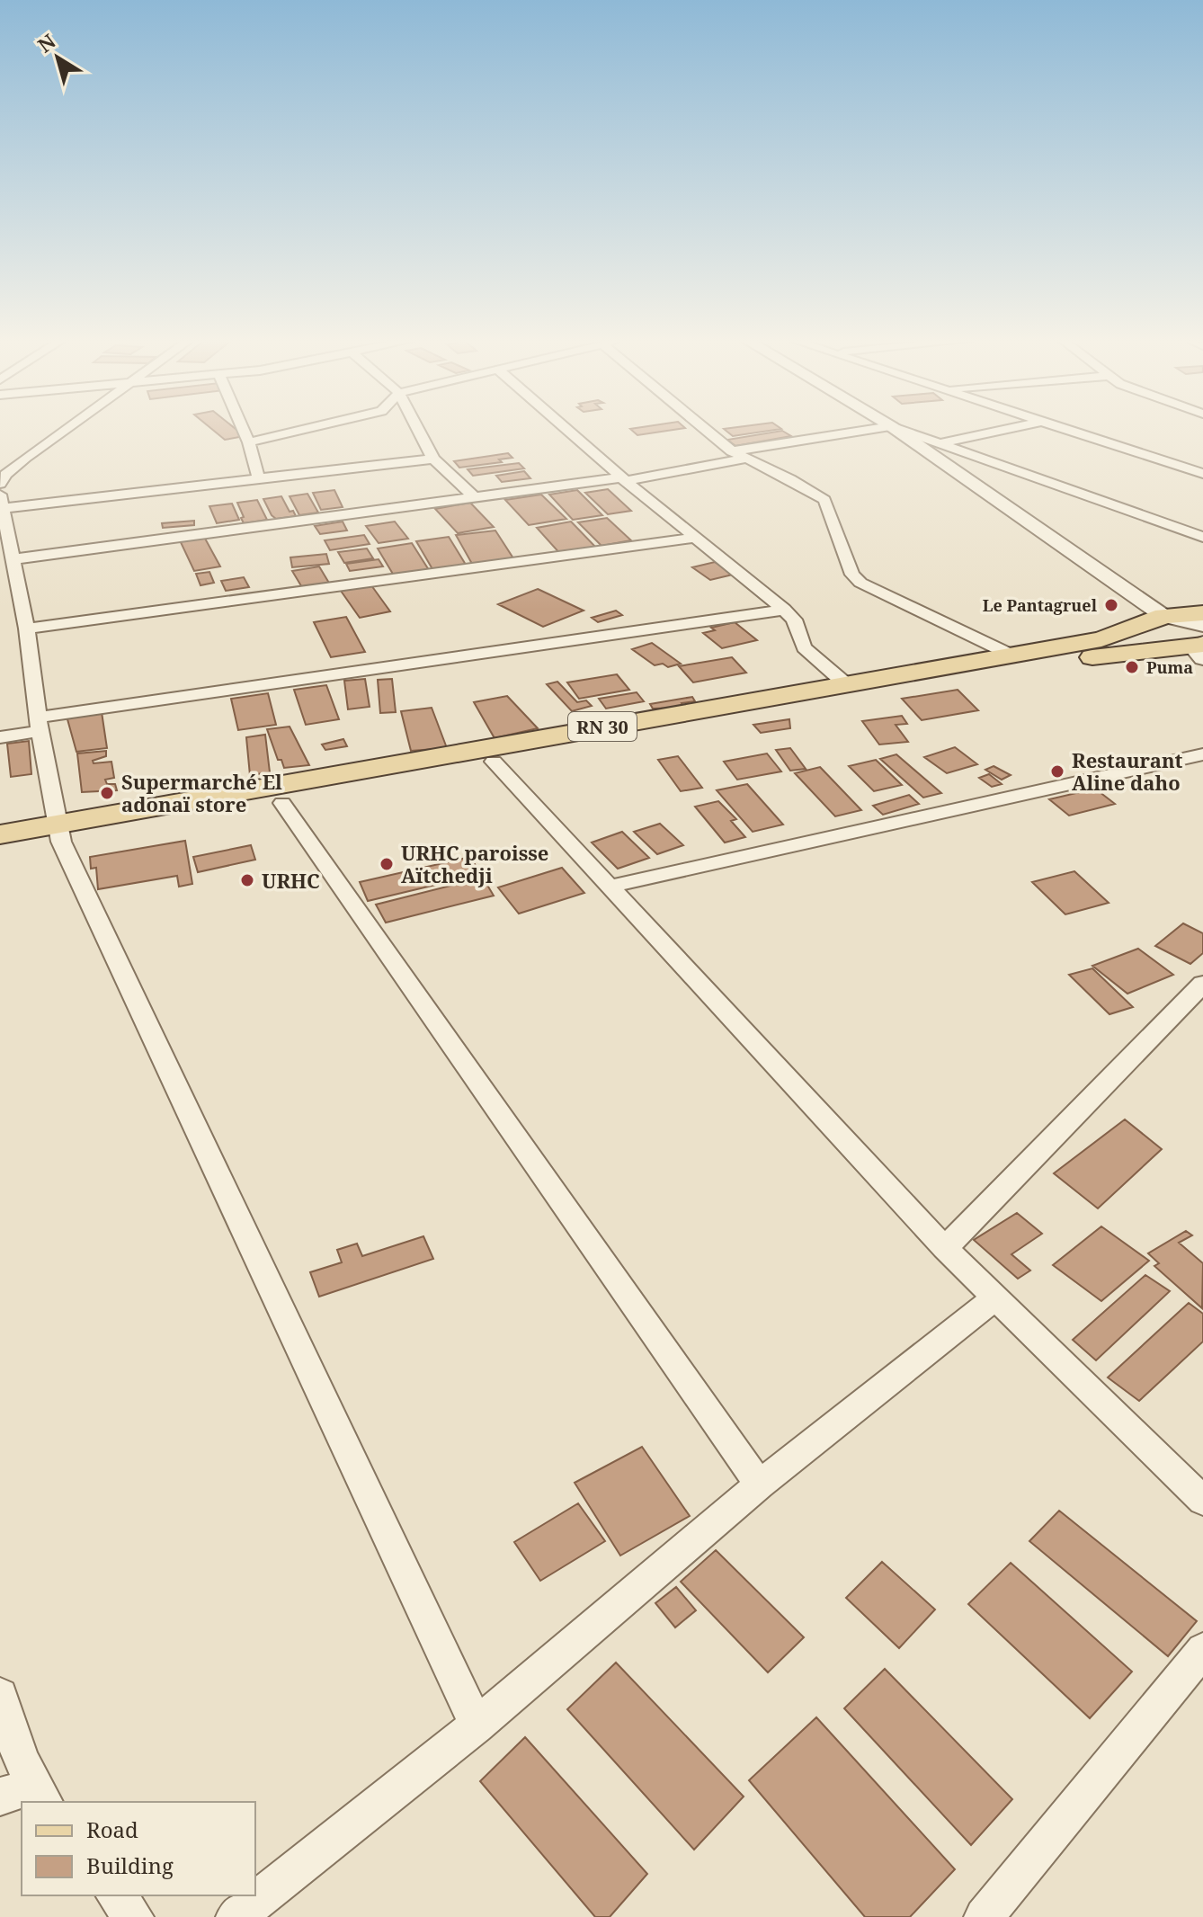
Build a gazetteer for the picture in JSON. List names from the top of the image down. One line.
{"streets":{"main road":["RN 30"]},"places":["Le Pantagruel","Puma","Restaurant Aline daho","Supermarché El adonaï store","URHC paroisse Aïtchedji","URHC"],"legend":["Road","Building"],"north":"top left"}
